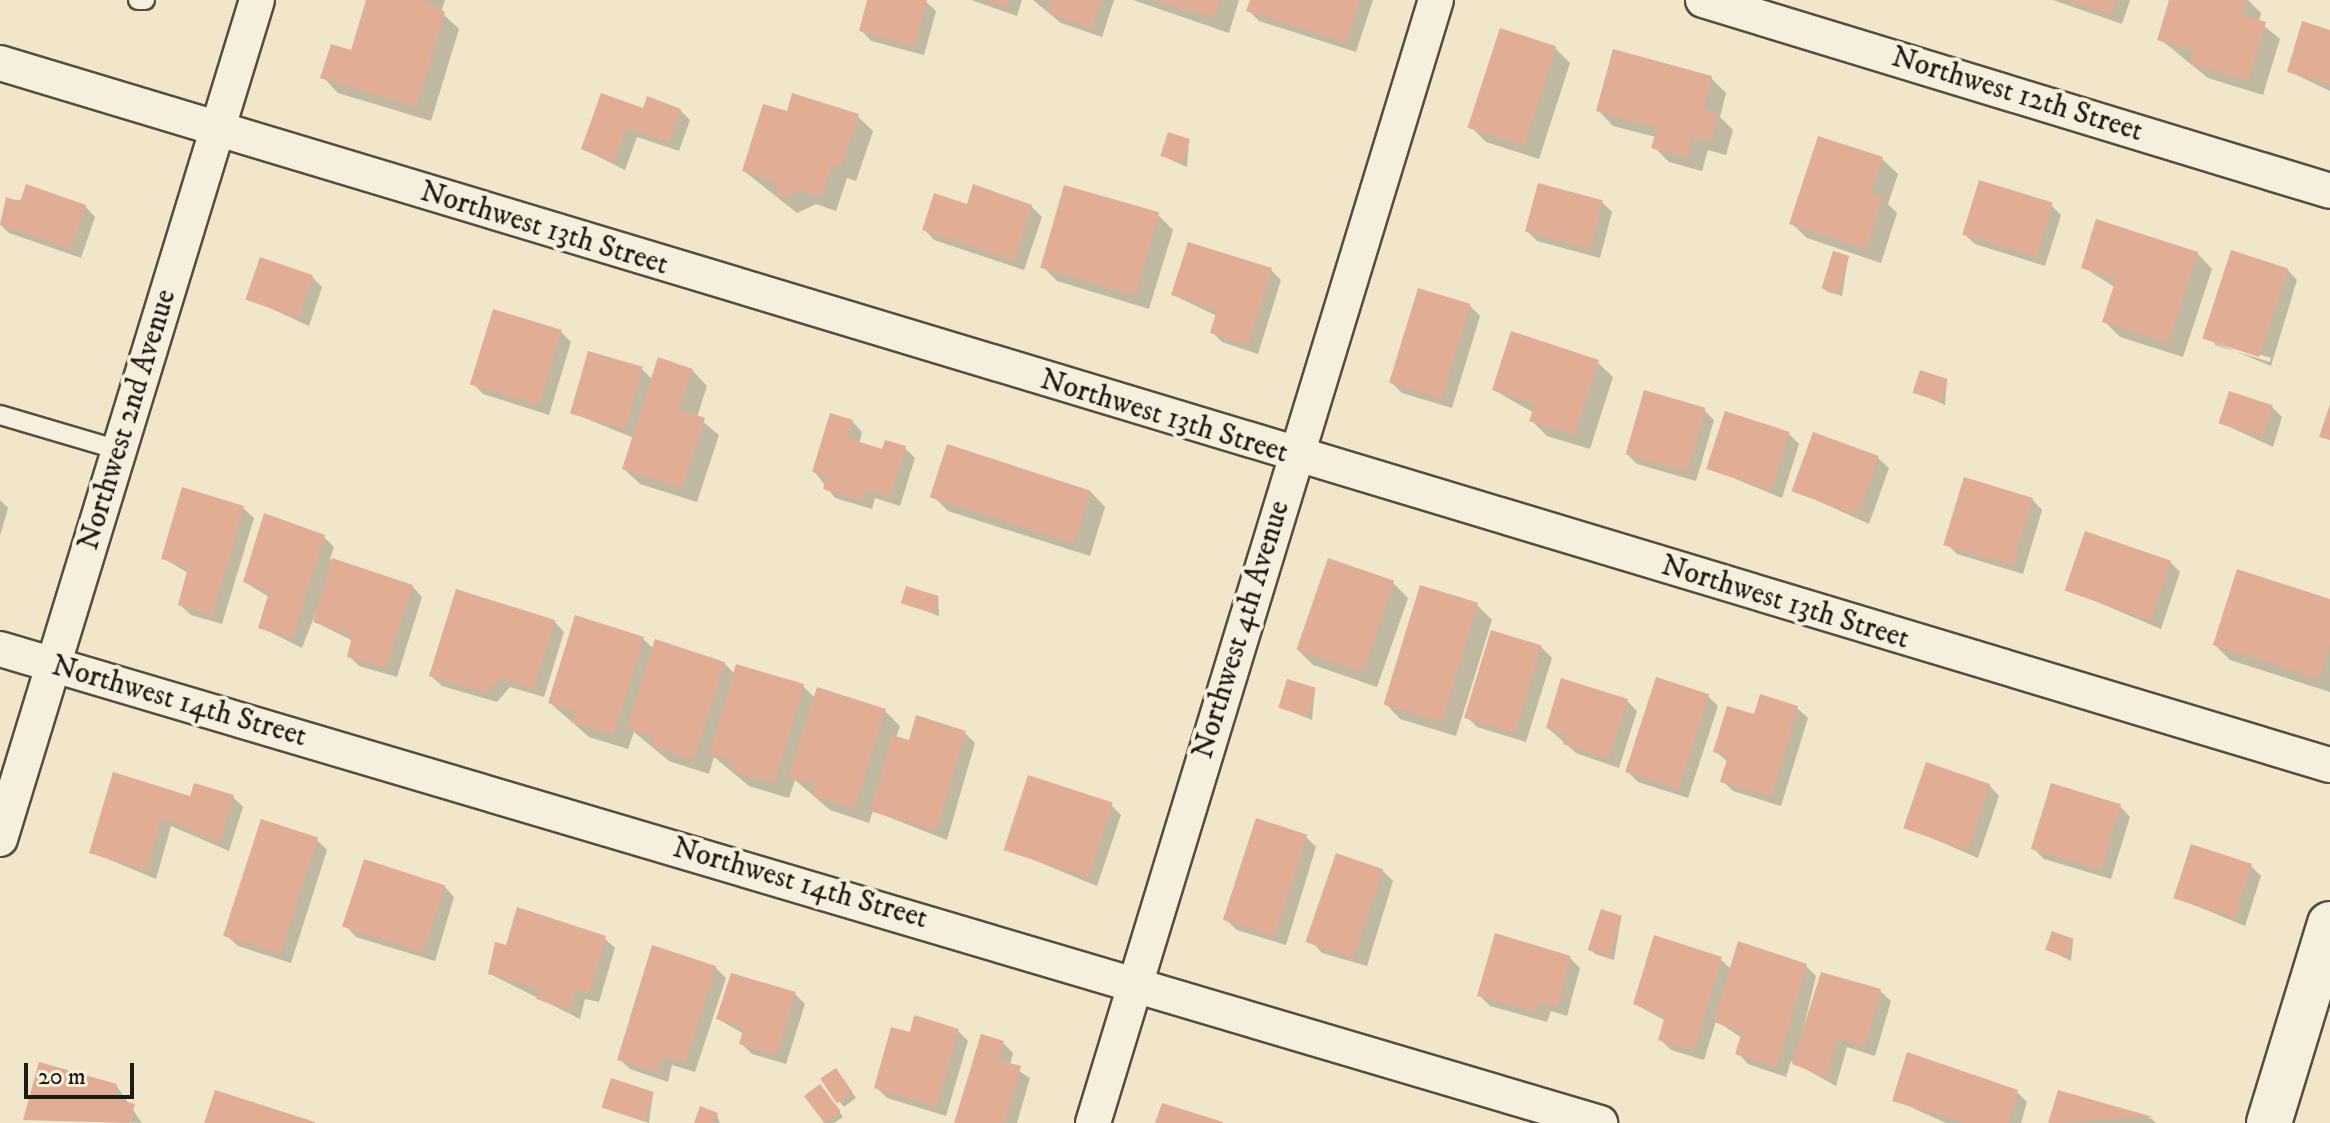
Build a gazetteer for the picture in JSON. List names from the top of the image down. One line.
{"streets":{"street":["Northwest 12th Street","Northwest 13th Street","Northwest 2nd Avenue","Northwest 4th Avenue","Northwest 14th Street"]},"crossings":[["Northwest 13th Street","Northwest 2nd Avenue"],["Northwest 13th Street","Northwest 4th Avenue"],["Northwest 2nd Avenue","Northwest 14th Street"],["Northwest 4th Avenue","Northwest 14th Street"]],"scale_bar":"20 m"}
